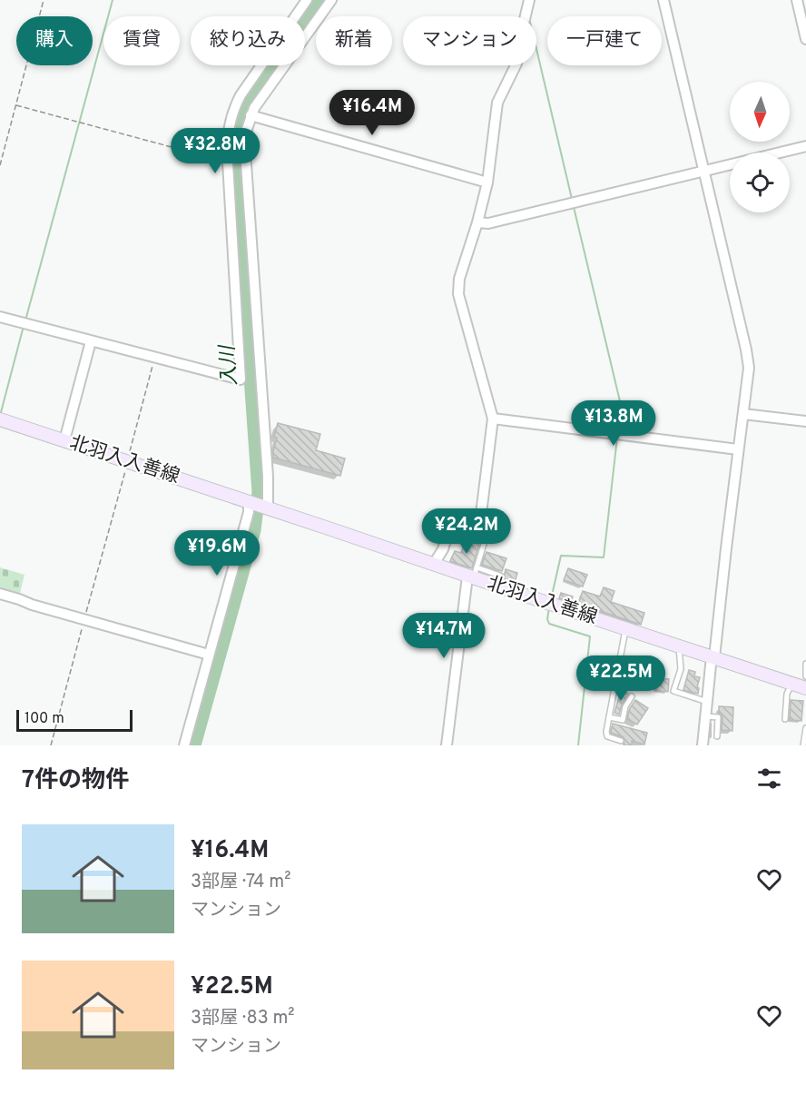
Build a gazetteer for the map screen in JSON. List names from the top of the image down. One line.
{"streets":{"main road":["北羽入入善線"]},"water":["入川"],"scale_bar":"100 m","north":"bottom","page":{"chip":["購入","賃貸","絞り込み","新着","マンション","一戸建て"],"price":["¥16.4M","¥32.8M","¥13.8M","¥24.2M","¥19.6M","¥14.7M","¥22.5M"],"scale":"100 m","heading":"7件の物件","list":[{"name":"¥16.4M","note":"3部屋 · 74 m² · マンション"},{"name":"¥22.5M","note":"3部屋 · 83 m² · マンション"}]}}
